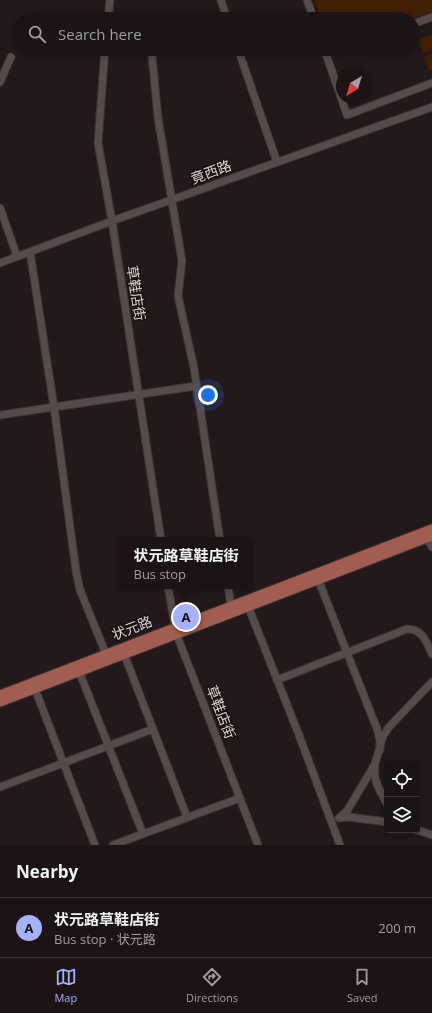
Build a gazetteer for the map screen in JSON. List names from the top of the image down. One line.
{"streets":{"main road":["状元路"],"street":["竟西路","草鞋店街"]},"crossings":[["竟西路","草鞋店街"],["草鞋店街","状元路"]],"north":"bottom left","page":{"search":"Search here","popup":["状元路草鞋店街","Bus stop"],"pins":"A","heading":"Nearby","list":[{"mark":"A","name":"状元路草鞋店街","note":"Bus stop · 状元路","value":"200 m"}],"nav":["Map","Directions","Saved"]}}
